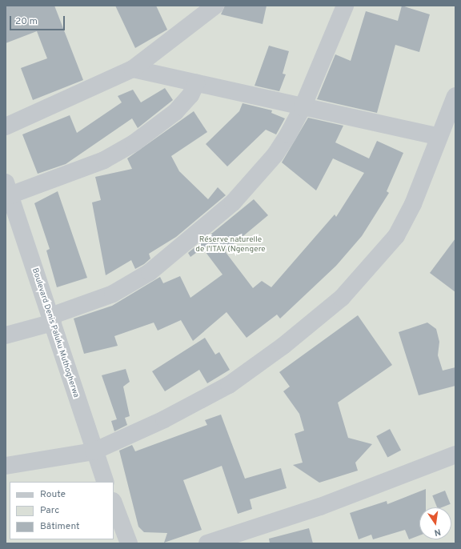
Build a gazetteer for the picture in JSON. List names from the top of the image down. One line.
{"streets":{"street":["Boulevard Denis Paluku Muthogherwa"]},"parks":["Réserve naturelle de l'ITAV (Ngengere"],"legend":["Route","Parc","Bâtiment"],"scale_bar":"20 m","north":"bottom"}
